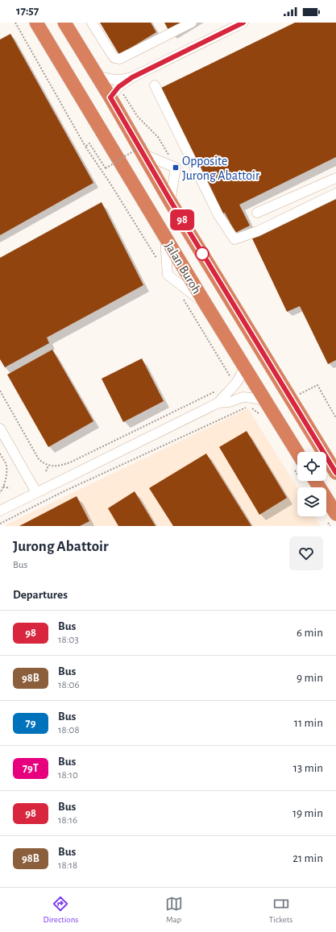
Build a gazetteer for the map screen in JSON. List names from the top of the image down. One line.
{"streets":{"highway":["Jalan Buroh"]},"places":{"transit":["Opposite Jurong Abattoir"]},"lines":["bus line 98"],"page":{"status":"17:57","on_map":"98","heading":[["Jurong Abattoir","Bus"],"Departures"],"list":[{"mark":"98","name":"Bus","note":"18:03","value":"6 min"},{"mark":"98B","name":"Bus","note":"18:06","value":"9 min"},{"mark":"79","name":"Bus","note":"18:08","value":"11 min"},{"mark":"79T","name":"Bus","note":"18:10","value":"13 min"},{"mark":"98","name":"Bus","note":"18:16","value":"19 min"},{"mark":"98B","name":"Bus","note":"18:18","value":"21 min"}],"tabs":["Directions","Map","Tickets"]}}
